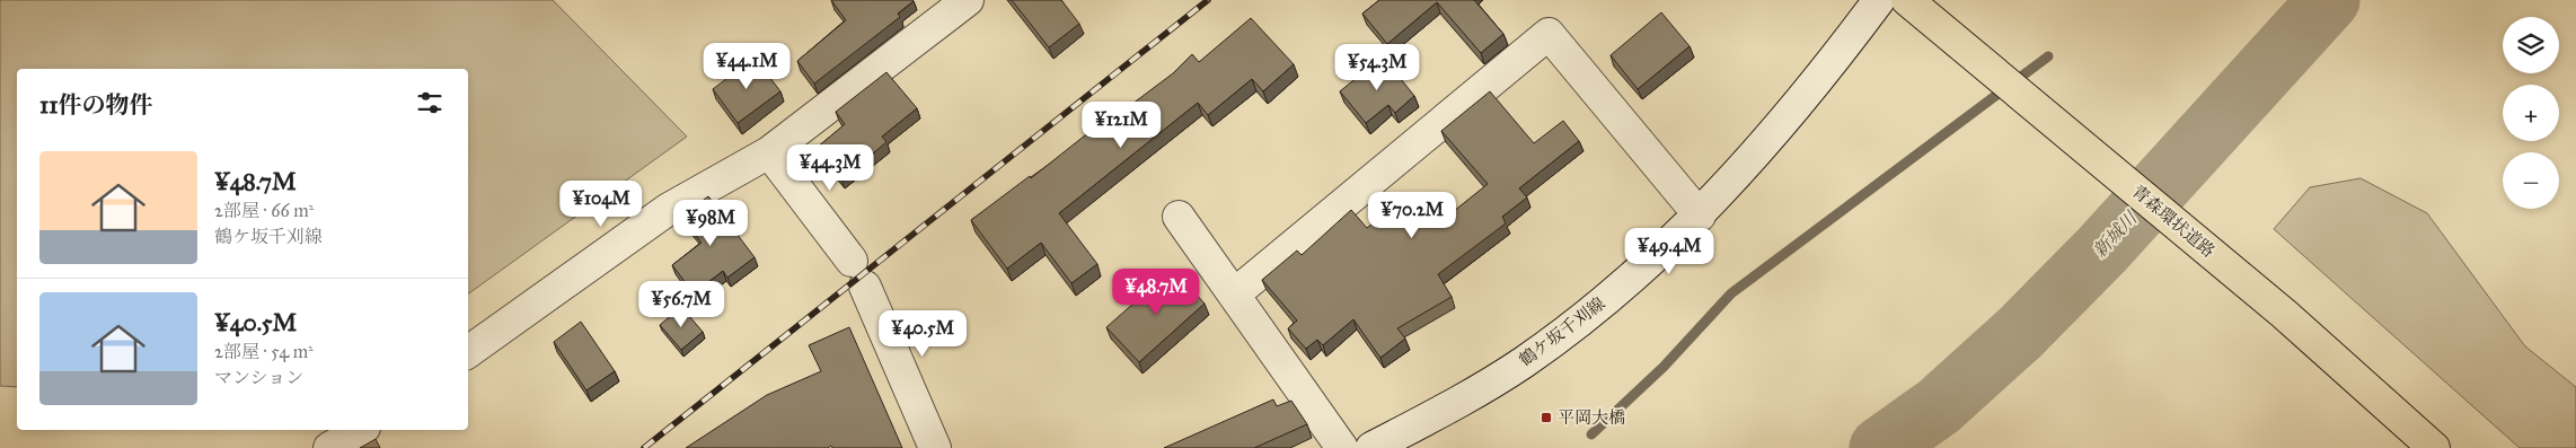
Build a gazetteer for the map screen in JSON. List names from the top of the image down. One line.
{"streets":{"highway":["青森環状道路"],"street":["鶴ケ坂千刈線"]},"water":["新城川"],"places":{"transit":["平岡大橋"]},"page":{"map_buttons":["+","−"],"price":["¥44.1M","¥54.3M","¥121M","¥44.3M","¥104M","¥70.2M","¥98M","¥49.4M","¥48.7M","¥56.7M","¥40.5M"],"heading":"11件の物件","list":[{"name":"¥48.7M","note":"2部屋 · 66 m² · 鶴ケ坂千刈線"},{"name":"¥40.5M","note":"2部屋 · 54 m² · マンション"}]}}
